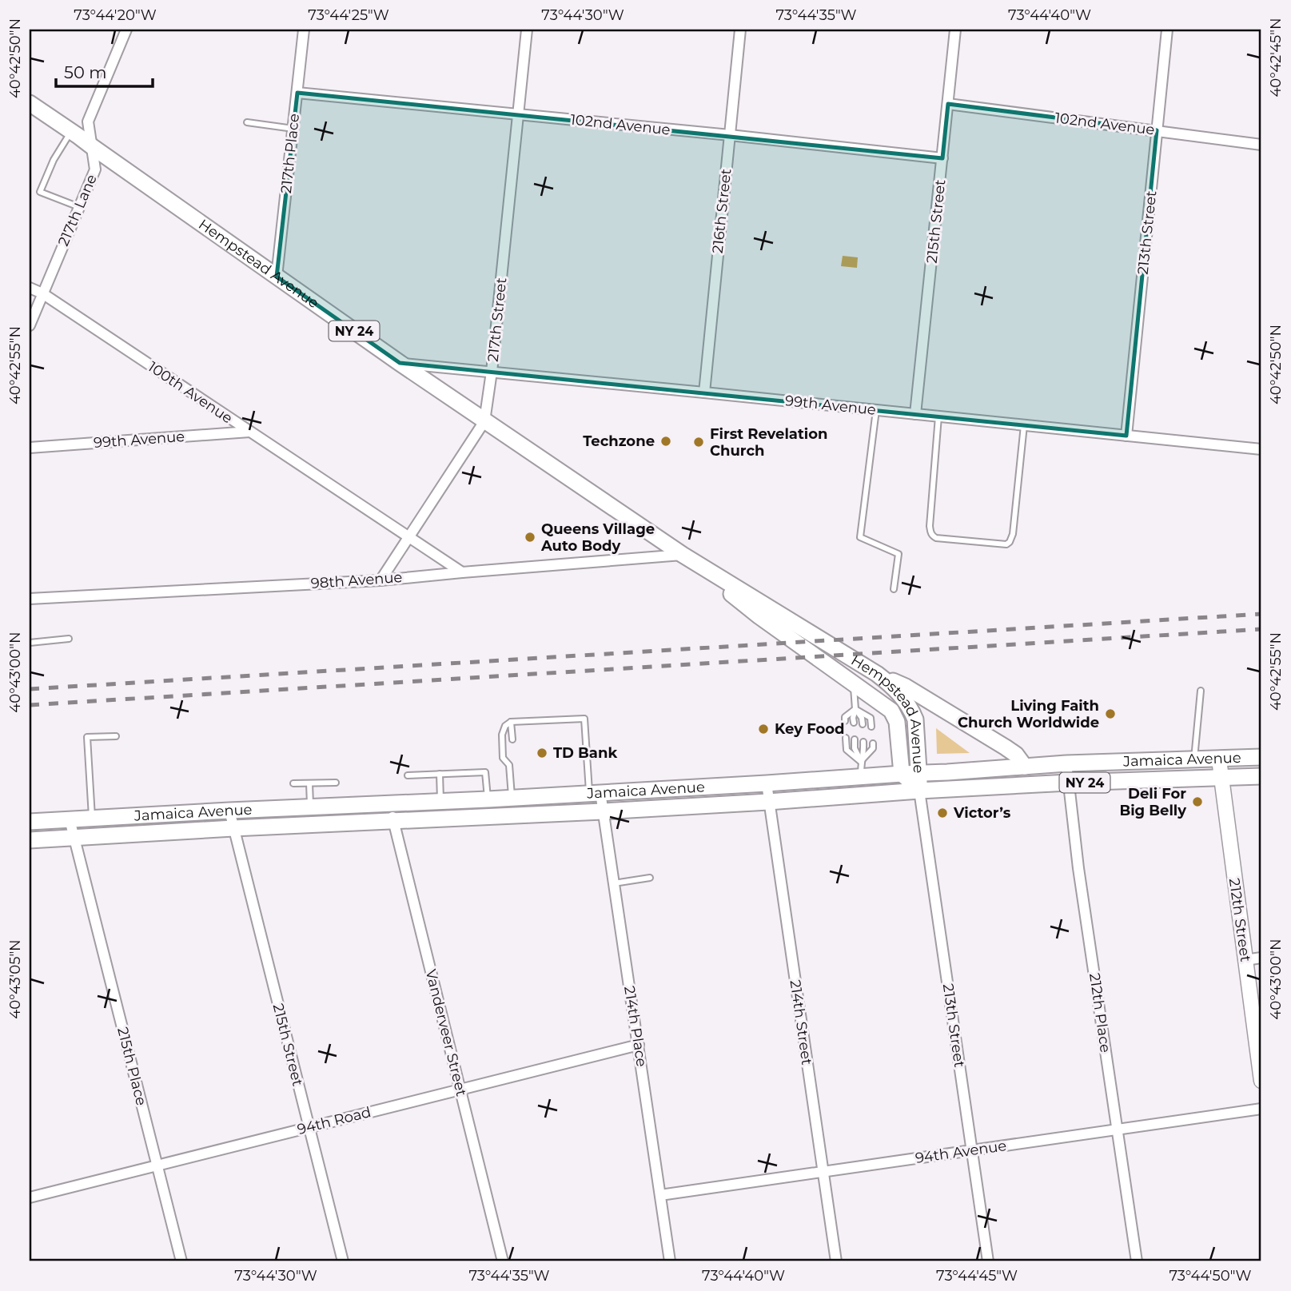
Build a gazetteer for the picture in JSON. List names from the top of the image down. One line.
{"streets":{"main road":["Hempstead Avenue","NY 24","Jamaica Avenue","212th Street"],"street":["102nd Avenue","217th Place","217th Lane","216th Street","215th Street","213th Street","217th Street","100th Avenue","99th Avenue","98th Avenue","212th Place","214th Street","214th Place","Vanderveer Street","215th Place","94th Road","94th Avenue"]},"crossings":[["102nd Avenue","217th Place"],["102nd Avenue","216th Street"],["102nd Avenue","215th Street"],["102nd Avenue","213th Street"],["102nd Avenue","217th Street"],["217th Place","Hempstead Avenue"],["217th Lane","Hempstead Avenue"],["217th Lane","100th Avenue"],["216th Street","99th Avenue"],["215th Street","99th Avenue"],["215th Street","Jamaica Avenue"],["215th Street","94th Road"],["213th Street","Hempstead Avenue"],["213th Street","99th Avenue"],["213th Street","Jamaica Avenue"],["213th Street","94th Avenue"],["Hempstead Avenue","217th Street"],["Hempstead Avenue","NY 24"],["Hempstead Avenue","99th Avenue"],["Hempstead Avenue","98th Avenue"],["Hempstead Avenue","Jamaica Avenue"],["217th Street","100th Avenue"],["217th Street","99th Avenue"],["217th Street","98th Avenue"],["NY 24","Jamaica Avenue"],["100th Avenue","99th Avenue"],["100th Avenue","98th Avenue"],["Jamaica Avenue","212th Street"],["Jamaica Avenue","212th Place"],["Jamaica Avenue","214th Street"],["Jamaica Avenue","214th Place"],["Jamaica Avenue","Vanderveer Street"],["Jamaica Avenue","215th Place"],["212th Place","94th Avenue"],["214th Street","94th Avenue"],["214th Place","94th Road"],["214th Place","94th Avenue"],["Vanderveer Street","94th Road"],["215th Place","94th Road"]],"places":["Techzone","First Revelation Church","Queens Village Auto Body","Living Faith Church Worldwide","Key Food","TD Bank","Deli For Big Belly","Victor’s"],"scale_bar":"50 m","coordinates":["73°44'20\"W","73°44'25\"W","73°44'30\"W","73°44'35\"W","73°44'40\"W","40°42'45\"N","40°42'50\"N","40°42'55\"N","40°43'00\"N","40°43'05\"N","73°44'45\"W","73°44'50\"W"]}
